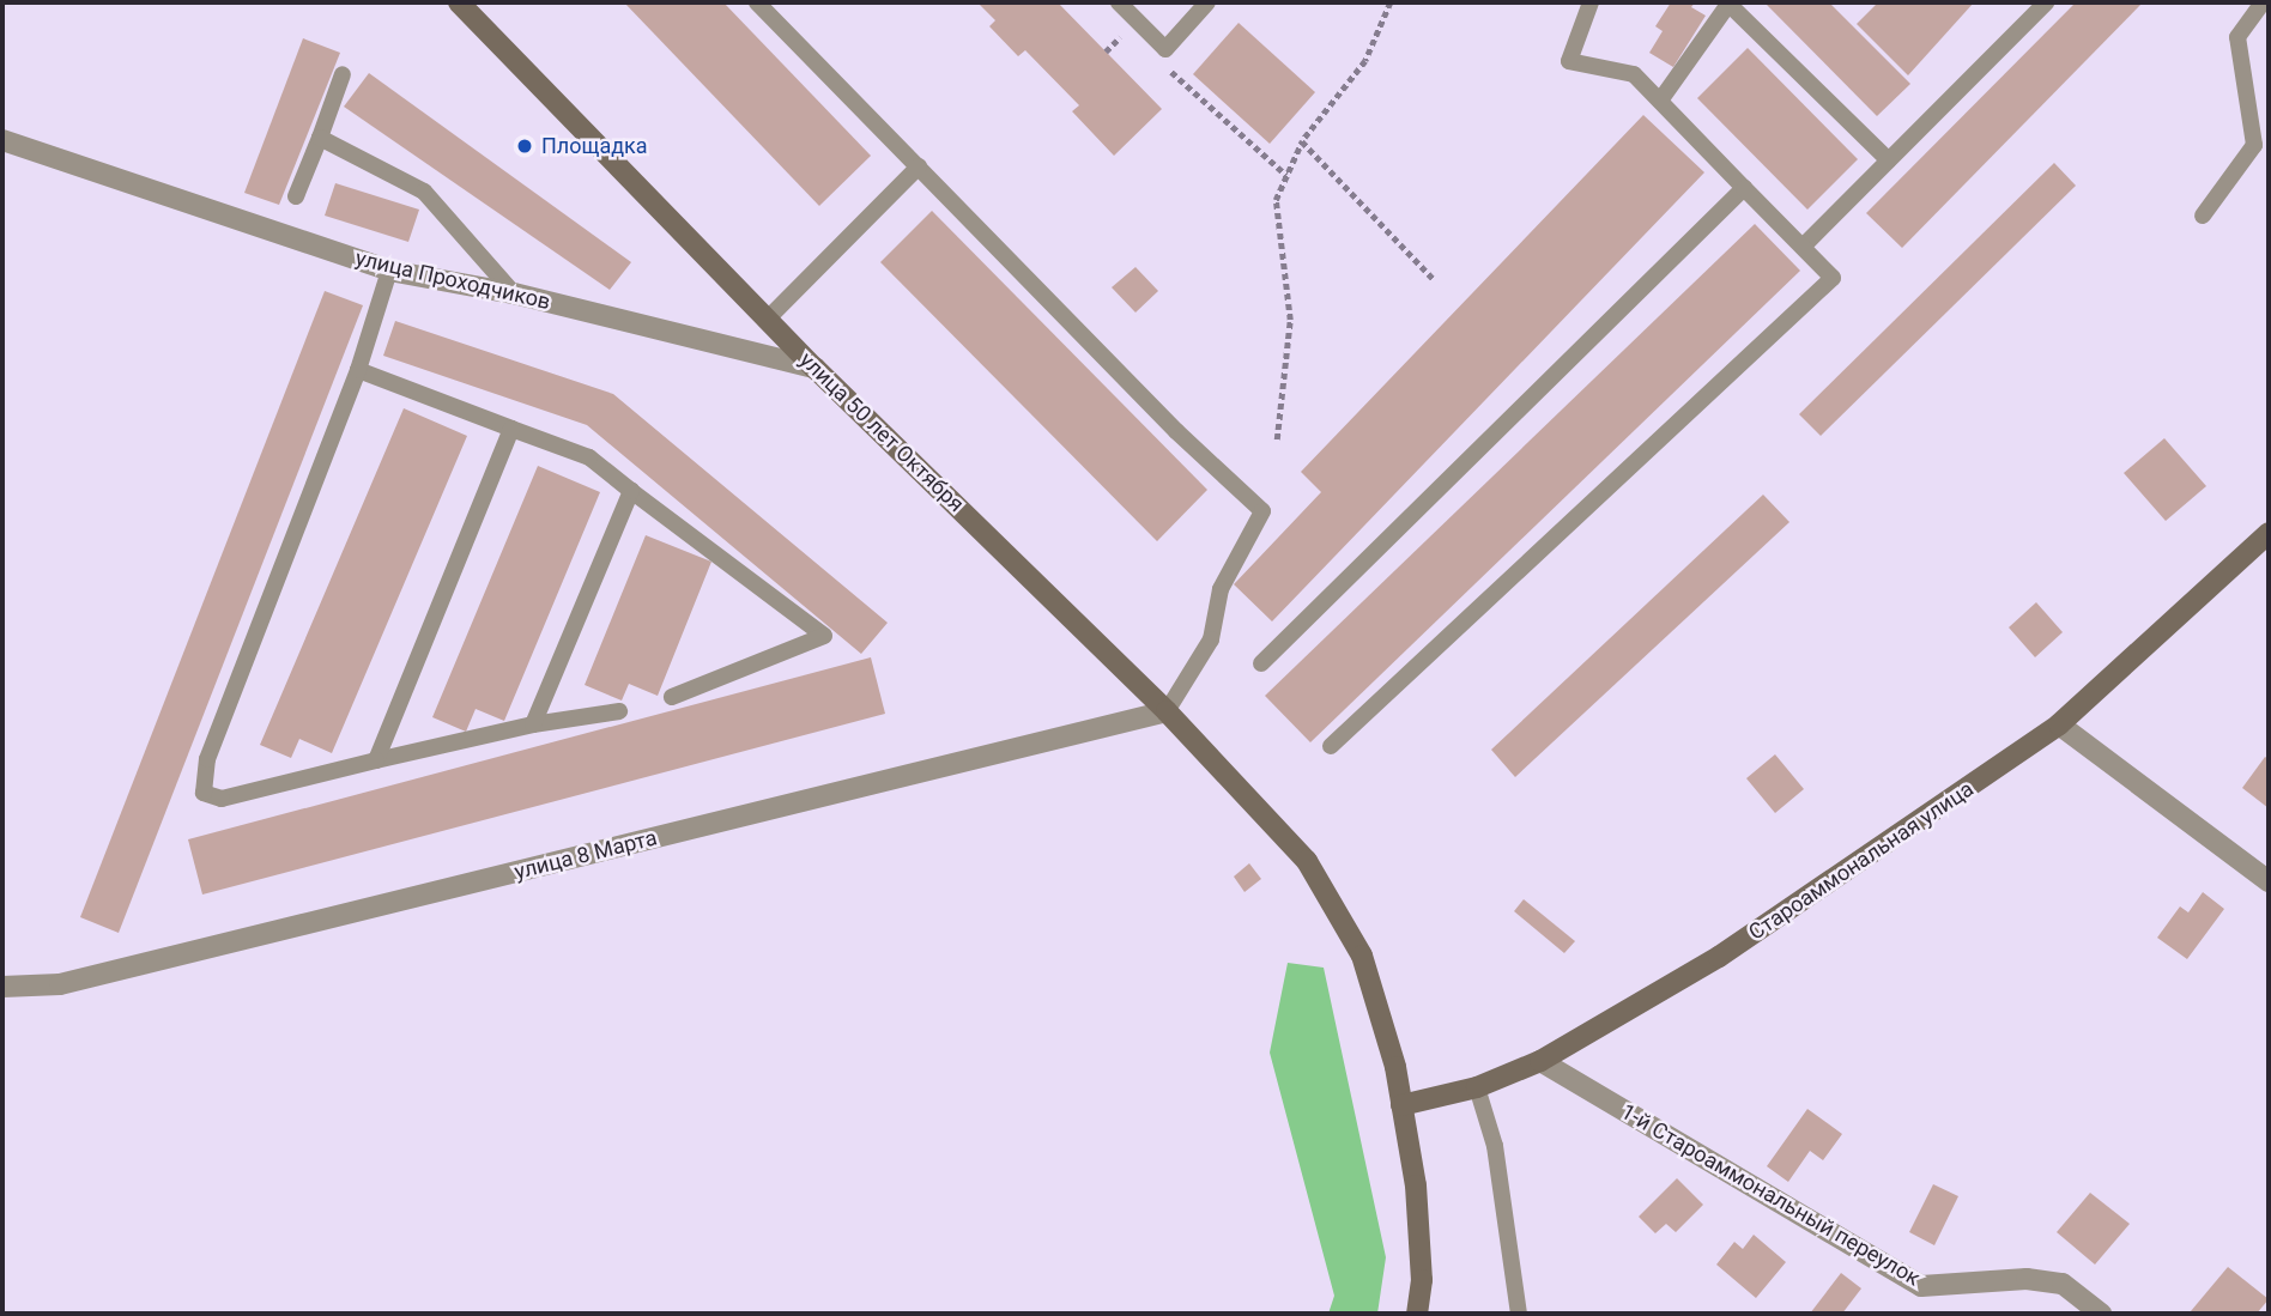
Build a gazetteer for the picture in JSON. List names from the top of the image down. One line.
{"streets":{"main road":["улица 50 лет Октября","Староаммональная улица"],"street":["улица Проходчиков","улица 8 Марта","1-й Староаммональный переулок"]},"crossings":[["улица Проходчиков","улица 50 лет Октября"],["улица 50 лет Октября","улица 8 Марта"],["улица 50 лет Октября","Староаммональная улица"],["Староаммональная улица","1-й Староаммональный переулок"]],"places":["Площадка"]}
